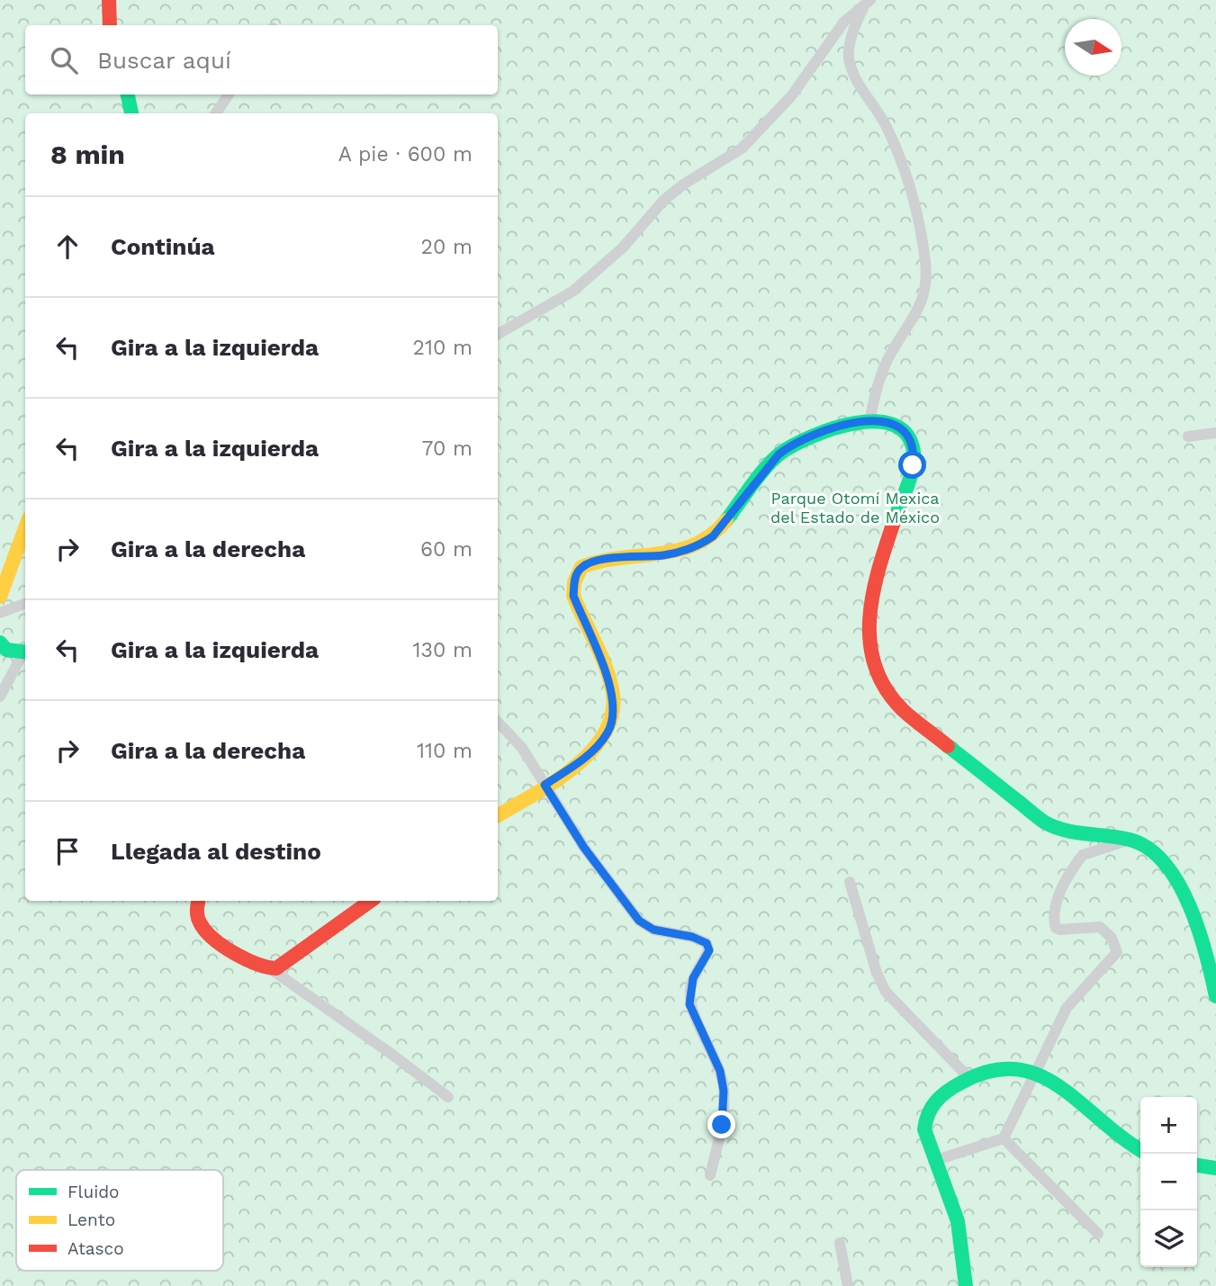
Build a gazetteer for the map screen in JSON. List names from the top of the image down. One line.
{"parks":["Parque Otomí Mexica del Estado de México"],"legend":["Fluido","Lento","Atasco"],"north":"right","page":{"search":"Buscar aquí","heading":["8 min","A pie · 600 m"],"list":[["Continúa","20 m"],["Gira a la izquierda","210 m"],["Gira a la izquierda","70 m"],["Gira a la derecha","60 m"],["Gira a la izquierda","130 m"],["Gira a la derecha","110 m"],"Llegada al destino"],"map_buttons":["+","−"]}}
